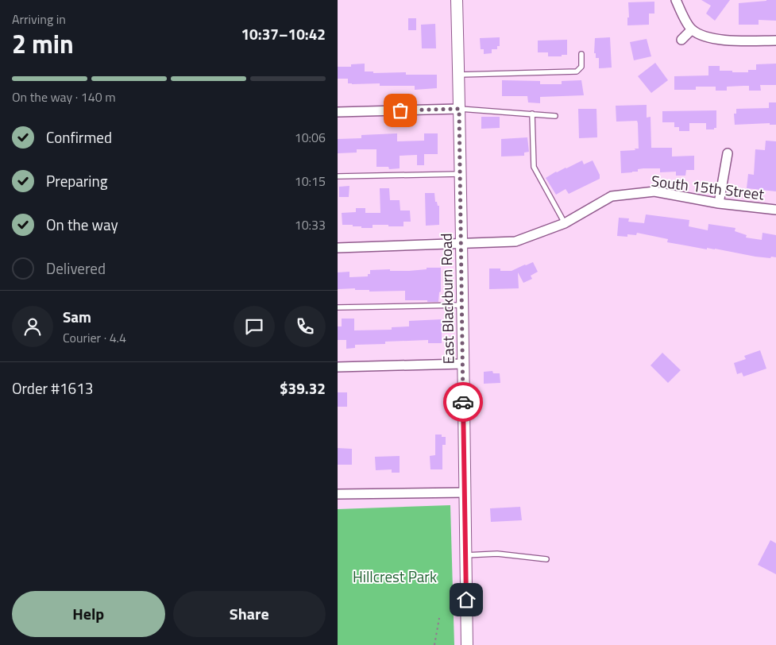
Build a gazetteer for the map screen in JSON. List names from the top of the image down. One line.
{"streets":{"street":["South 15th Street","East Blackburn Road"]},"crossings":[["South 15th Street","East Blackburn Road"]],"parks":["Hillcrest Park"],"page":{"heading":["2 min","Arriving in","10:37–10:42"],"panel":["Sam","Courier · 4.4","Order #1613","$39.32"],"bar":"On the way · 140 m","list":[["Confirmed","10:06"],["Preparing","10:15"],["On the way","10:33"],"Delivered"],"buttons":["Help","Share"]}}
